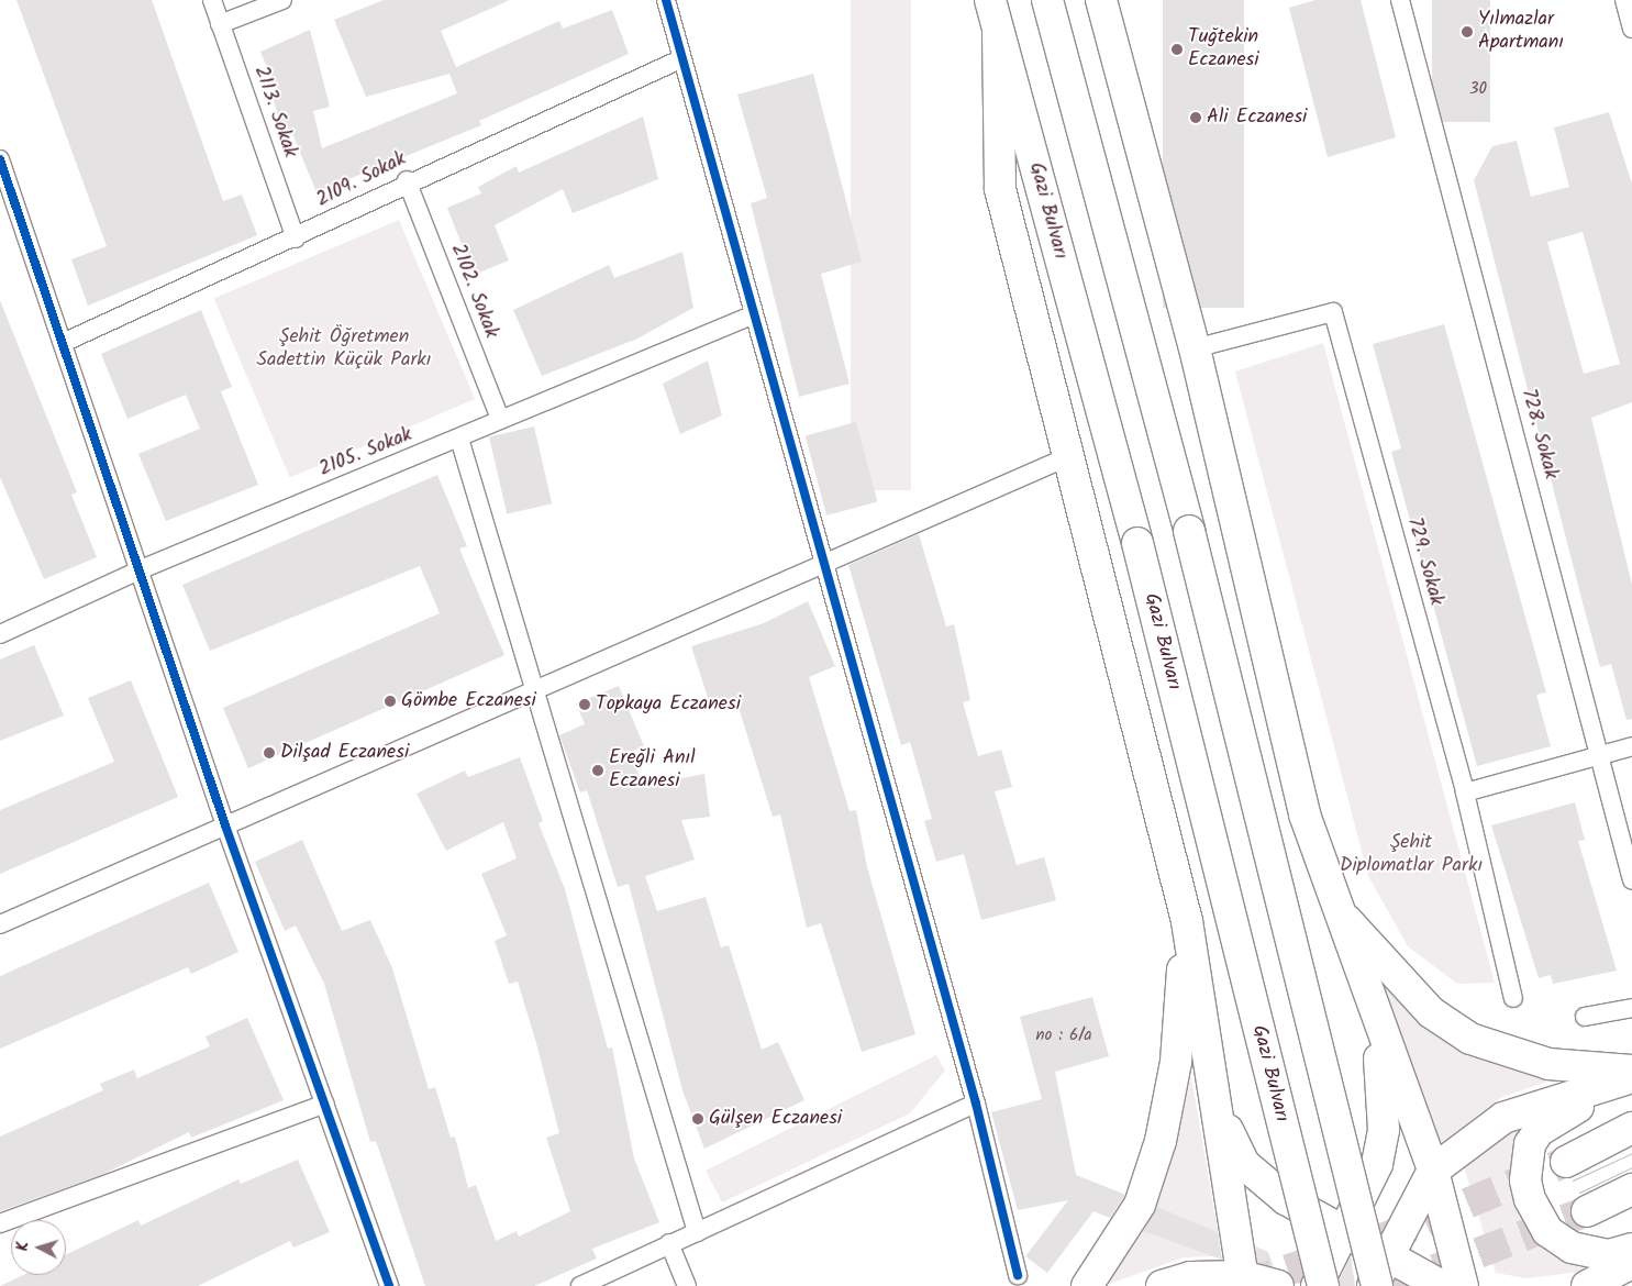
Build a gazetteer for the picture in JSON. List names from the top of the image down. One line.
{"streets":{"highway":["Gazi Bulvarı"],"street":["2113. Sokak","2109. Sokak","2102. Sokak","728. Sokak","2105. Sokak","729. Sokak"]},"crossings":[["2113. Sokak","2109. Sokak"],["2109. Sokak","2102. Sokak"],["2102. Sokak","2105. Sokak"]],"parks":["Şehit Öğretmen Sadettin Küçük Parkı","Şehit Diplomatlar Parkı"],"places":["Yılmazlar Apartmanı","Tuğtekin Eczanesi","Ali Eczanesi","Gömbe Eczanesi","Topkaya Eczanesi","Dilşad Eczanesi","Ereğli Anıl Eczanesi","Gülşen Eczanesi"],"house_numbers":["30","no : 6/a"],"north":"left"}
